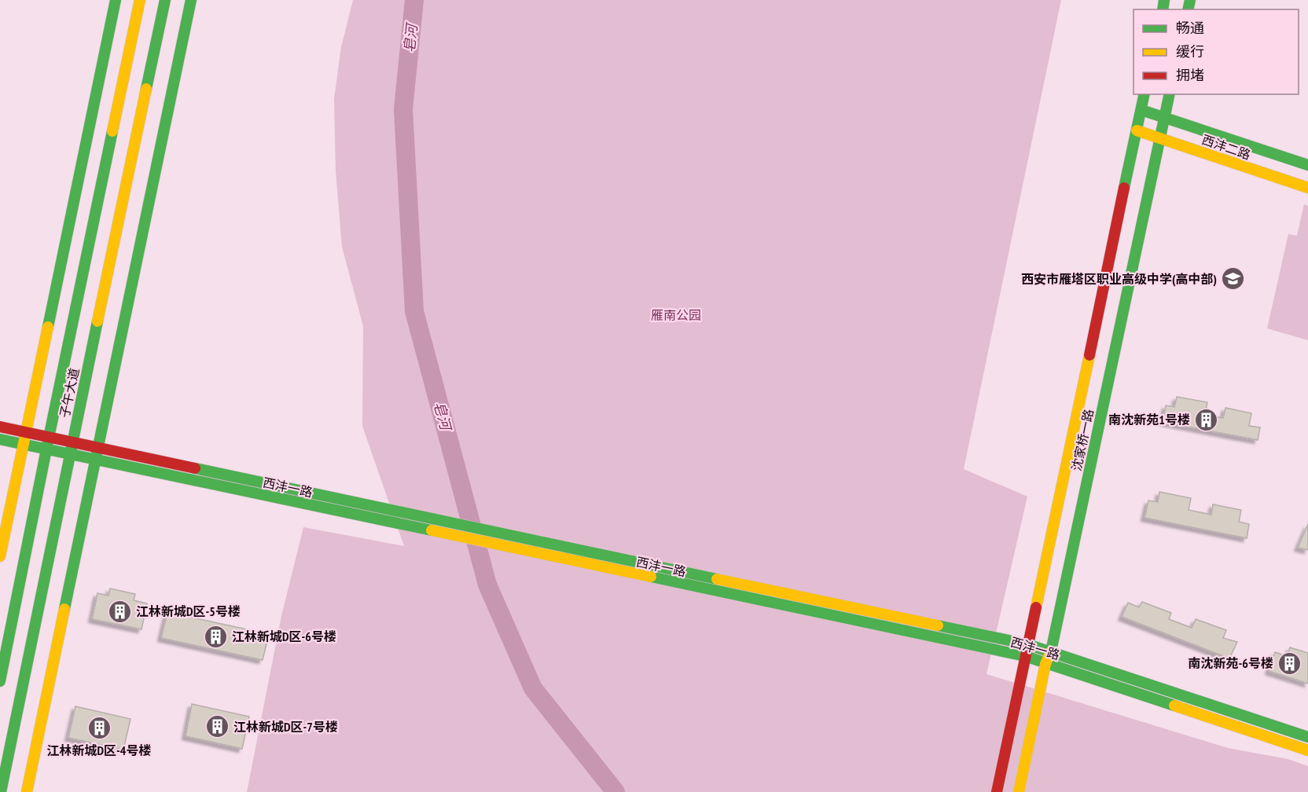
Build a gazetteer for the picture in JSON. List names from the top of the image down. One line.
{"streets":{"main road":["西沣二路","子午大道","沈家桥一路","西沣一路"]},"crossings":[["西沣二路","沈家桥一路"],["子午大道","西沣一路"],["沈家桥一路","西沣一路"]],"water":["皂河"],"parks":["雁南公园"],"places":{"school or university":["西安市雁塔区职业高级中学(高中部)"],"building":["南沈新苑1号楼","江林新城D区-5号楼","江林新城D区-6号楼","南沈新苑-6号楼","江林新城D区-7号楼","江林新城D区-4号楼"]},"legend":["畅通","缓行","拥堵"]}
